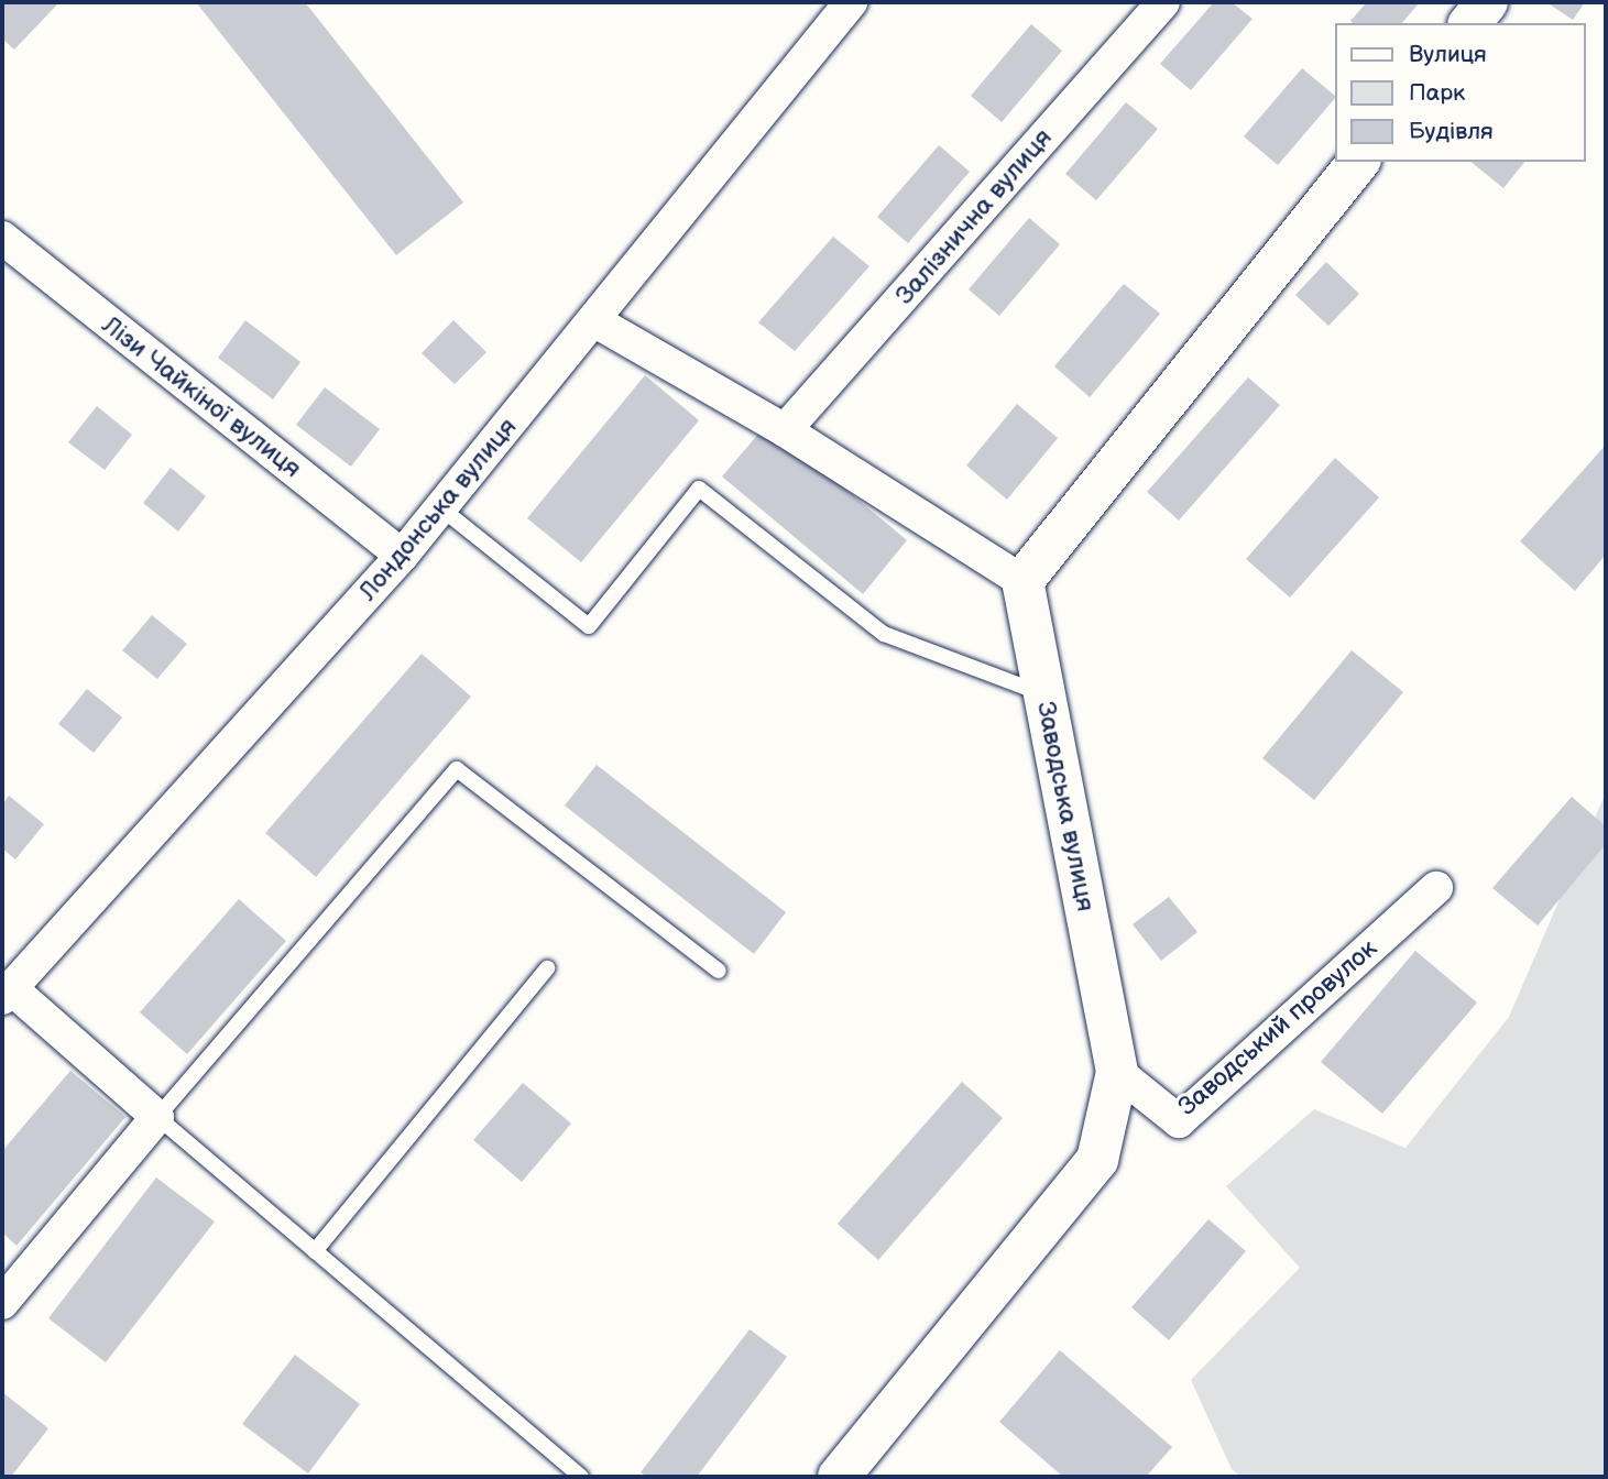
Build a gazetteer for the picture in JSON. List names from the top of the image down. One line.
{"streets":{"street":["Залізнична вулиця","Лізи Чайкіної вулиця","Лондонська вулиця","Заводська вулиця","Заводський провулок"]},"crossings":[["Лізи Чайкіної вулиця","Лондонська вулиця"],["Заводська вулиця","Заводський провулок"]],"legend":["Вулиця","Парк","Будівля"]}
